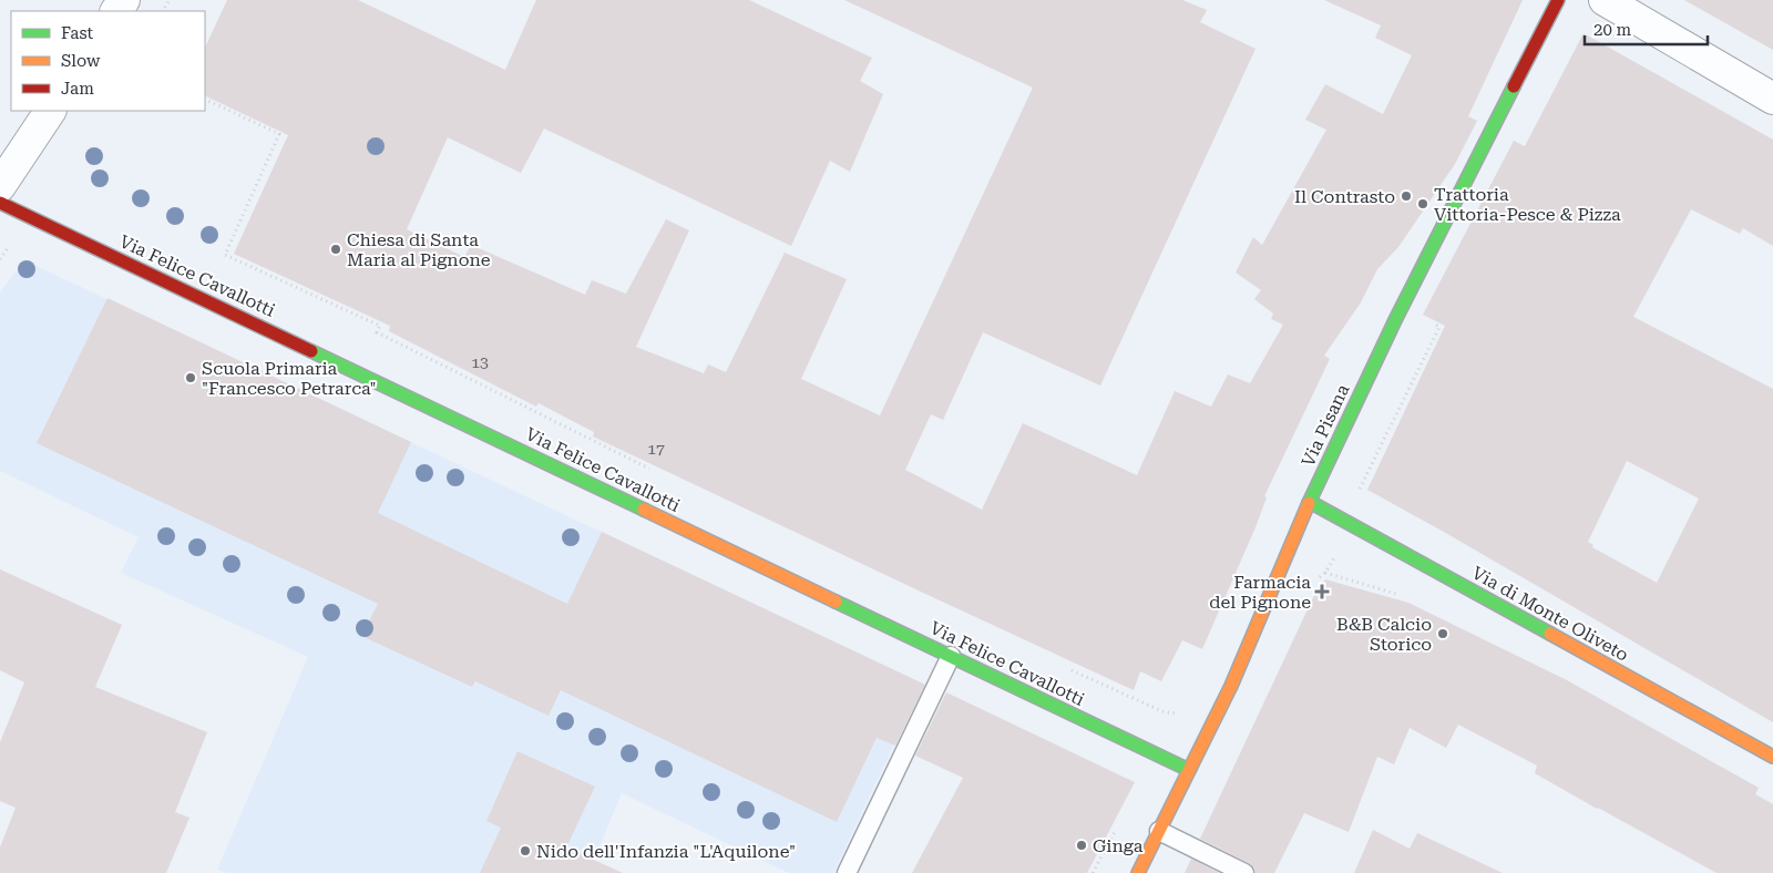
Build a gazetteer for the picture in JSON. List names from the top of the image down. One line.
{"streets":{"street":["Via Felice Cavallotti","Via Pisana","Via di Monte Oliveto"]},"crossings":[["Via Felice Cavallotti","Via Pisana"],["Via Pisana","Via di Monte Oliveto"]],"places":{"other":["Il Contrasto","Trattoria Vittoria-Pesce & Pizza","Chiesa di Santa Maria al Pignone","Scuola Primaria \"Francesco Petrarca\"","B&B Calcio Storico","Ginga","Nido dell'Infanzia \"L'Aquilone\""],"health":["Farmacia del Pignone"]},"house_numbers":["13","17"],"legend":["Fast","Slow","Jam"],"scale_bar":"20 m"}
